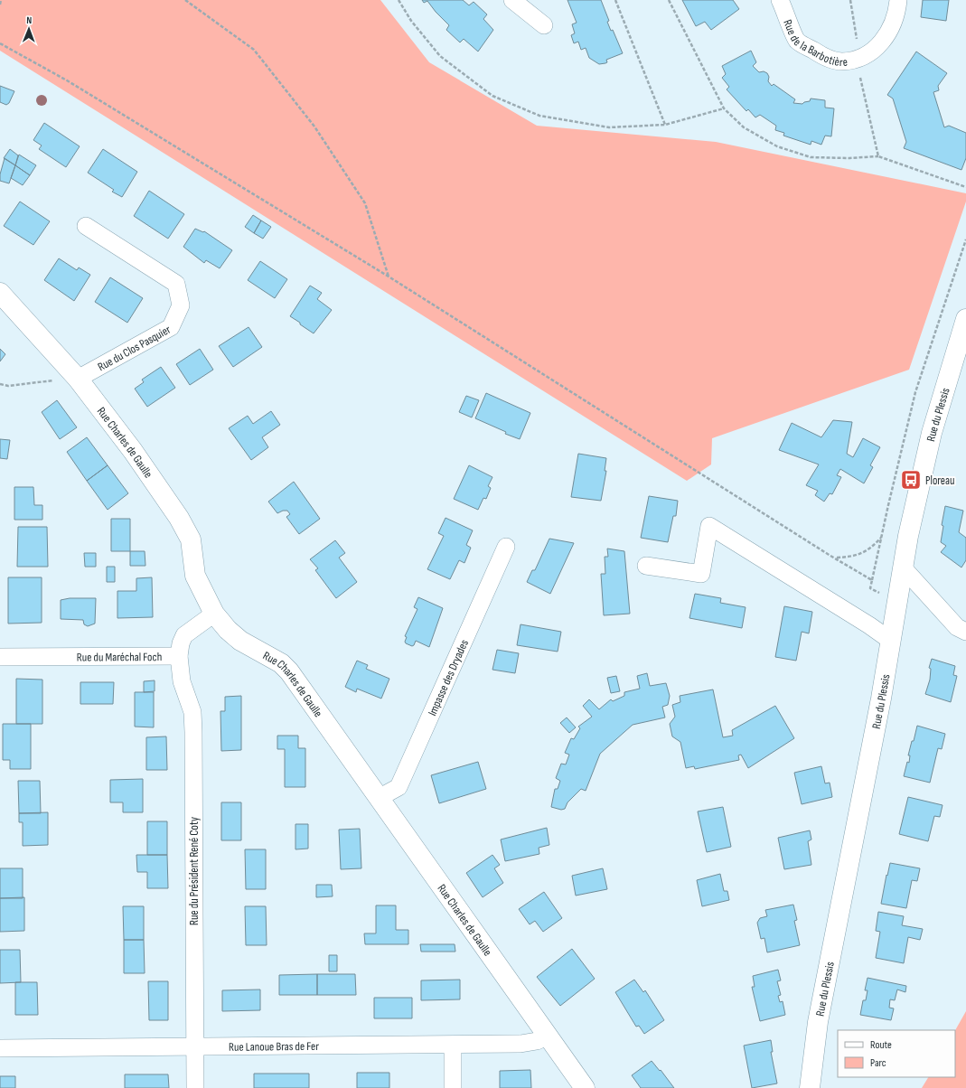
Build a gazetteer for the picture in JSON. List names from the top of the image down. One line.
{"streets":{"street":["Rue de la Barbotière","Rue du Clos Pasquier","Rue du Plessis","Rue Charles de Gaulle","Rue du Maréchal Foch","Impasse des Dryades","Rue du Président René Coty","Rue Lanoue Bras de Fer"]},"crossings":[["Rue du Clos Pasquier","Rue Charles de Gaulle"],["Rue Charles de Gaulle","Rue du Maréchal Foch"],["Rue Charles de Gaulle","Impasse des Dryades"],["Rue Charles de Gaulle","Rue Lanoue Bras de Fer"],["Rue du Maréchal Foch","Rue du Président René Coty"],["Rue du Président René Coty","Rue Lanoue Bras de Fer"]],"places":{"bus stop":["Ploreau"]},"legend":["Route","Parc"],"north":"top"}
